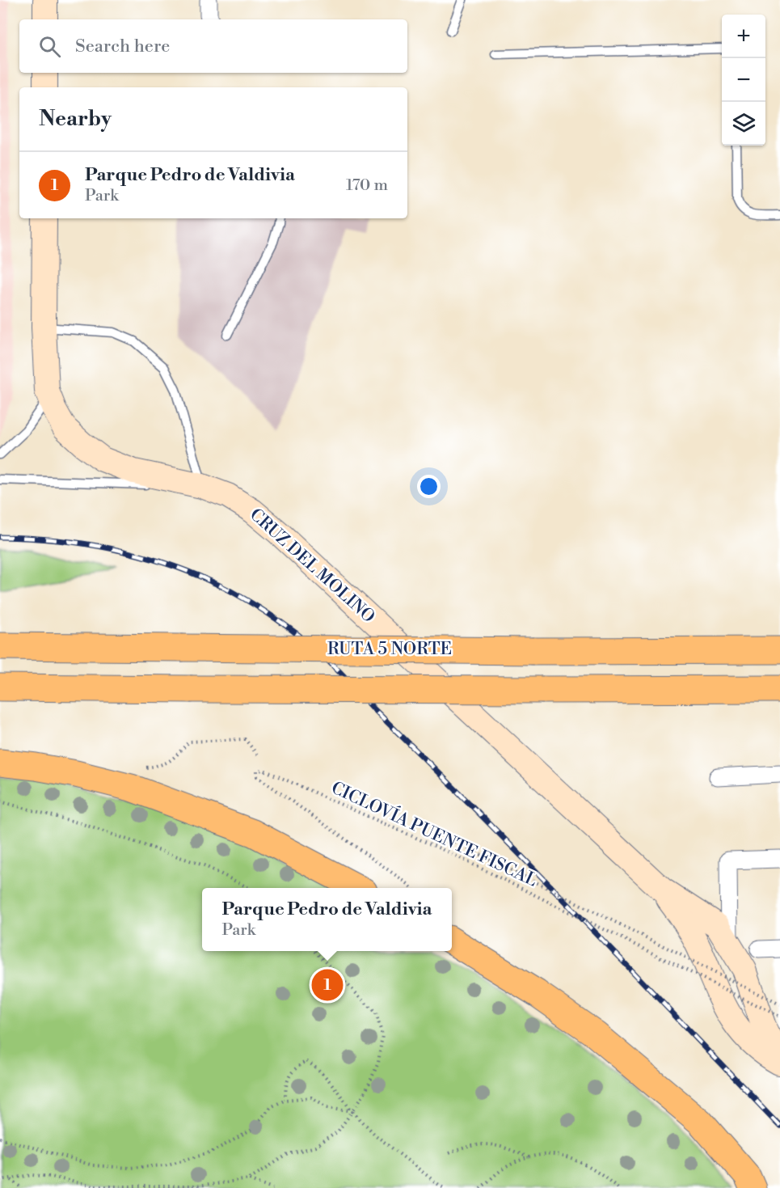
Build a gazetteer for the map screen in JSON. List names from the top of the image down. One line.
{"streets":{"highway":["RUTA 5 NORTE"],"street":["CRUZ DEL MOLINO"],"path":["CICLOVÍA PUENTE FISCAL"]},"page":{"map_buttons":["+","−"],"search":"Search here","heading":"Nearby","list":[{"mark":"1","name":"Parque Pedro de Valdivia","note":"Park","value":"170 m"}],"popup":["Parque Pedro de Valdivia","Park"],"pins":"1"}}
